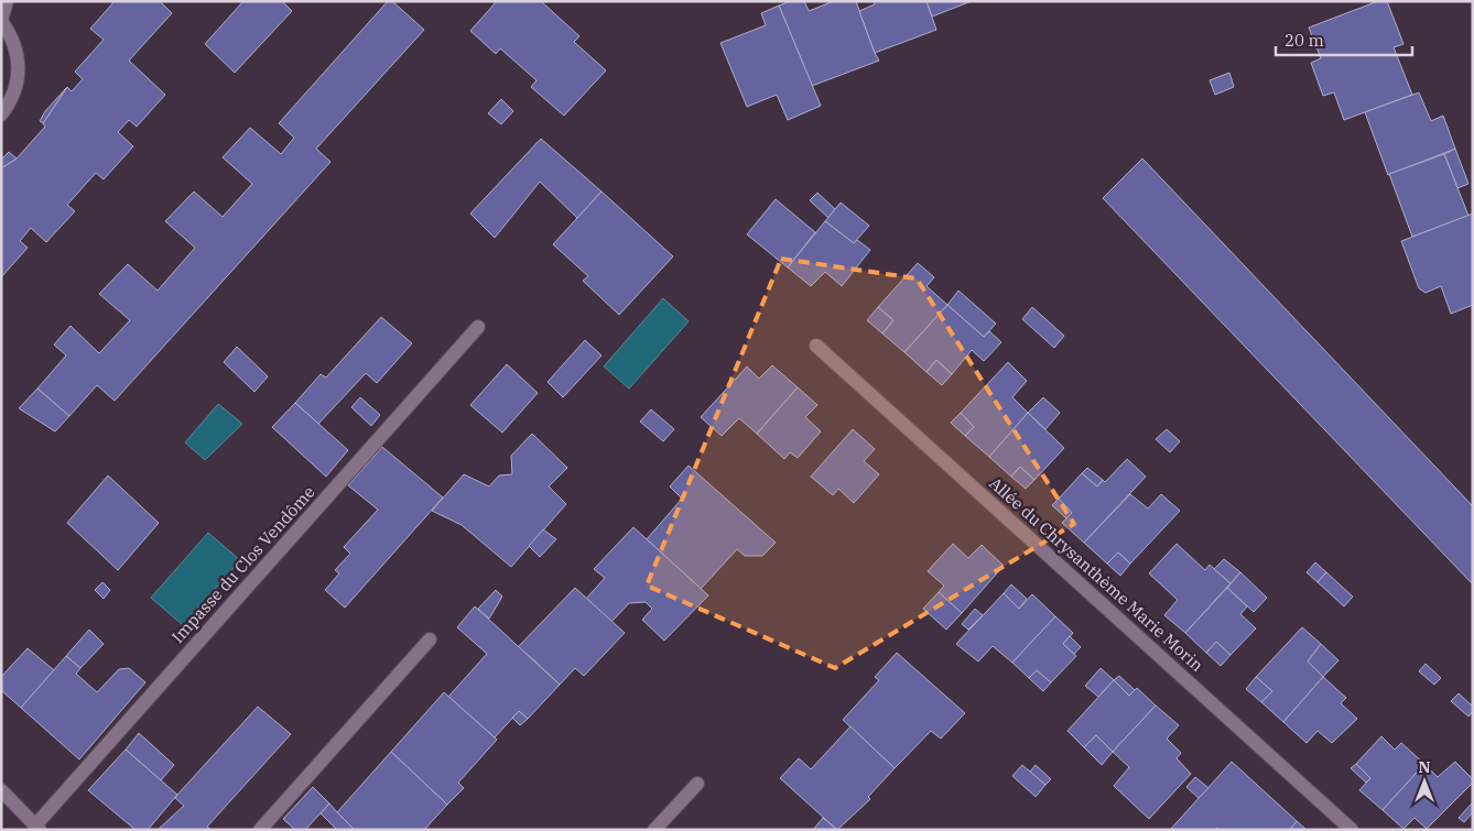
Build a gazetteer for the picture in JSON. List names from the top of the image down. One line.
{"streets":{"street":["Impasse du Clos Vendôme","Allée du Chrysanthème Marie Morin"]},"scale_bar":"20 m","north":"top"}
